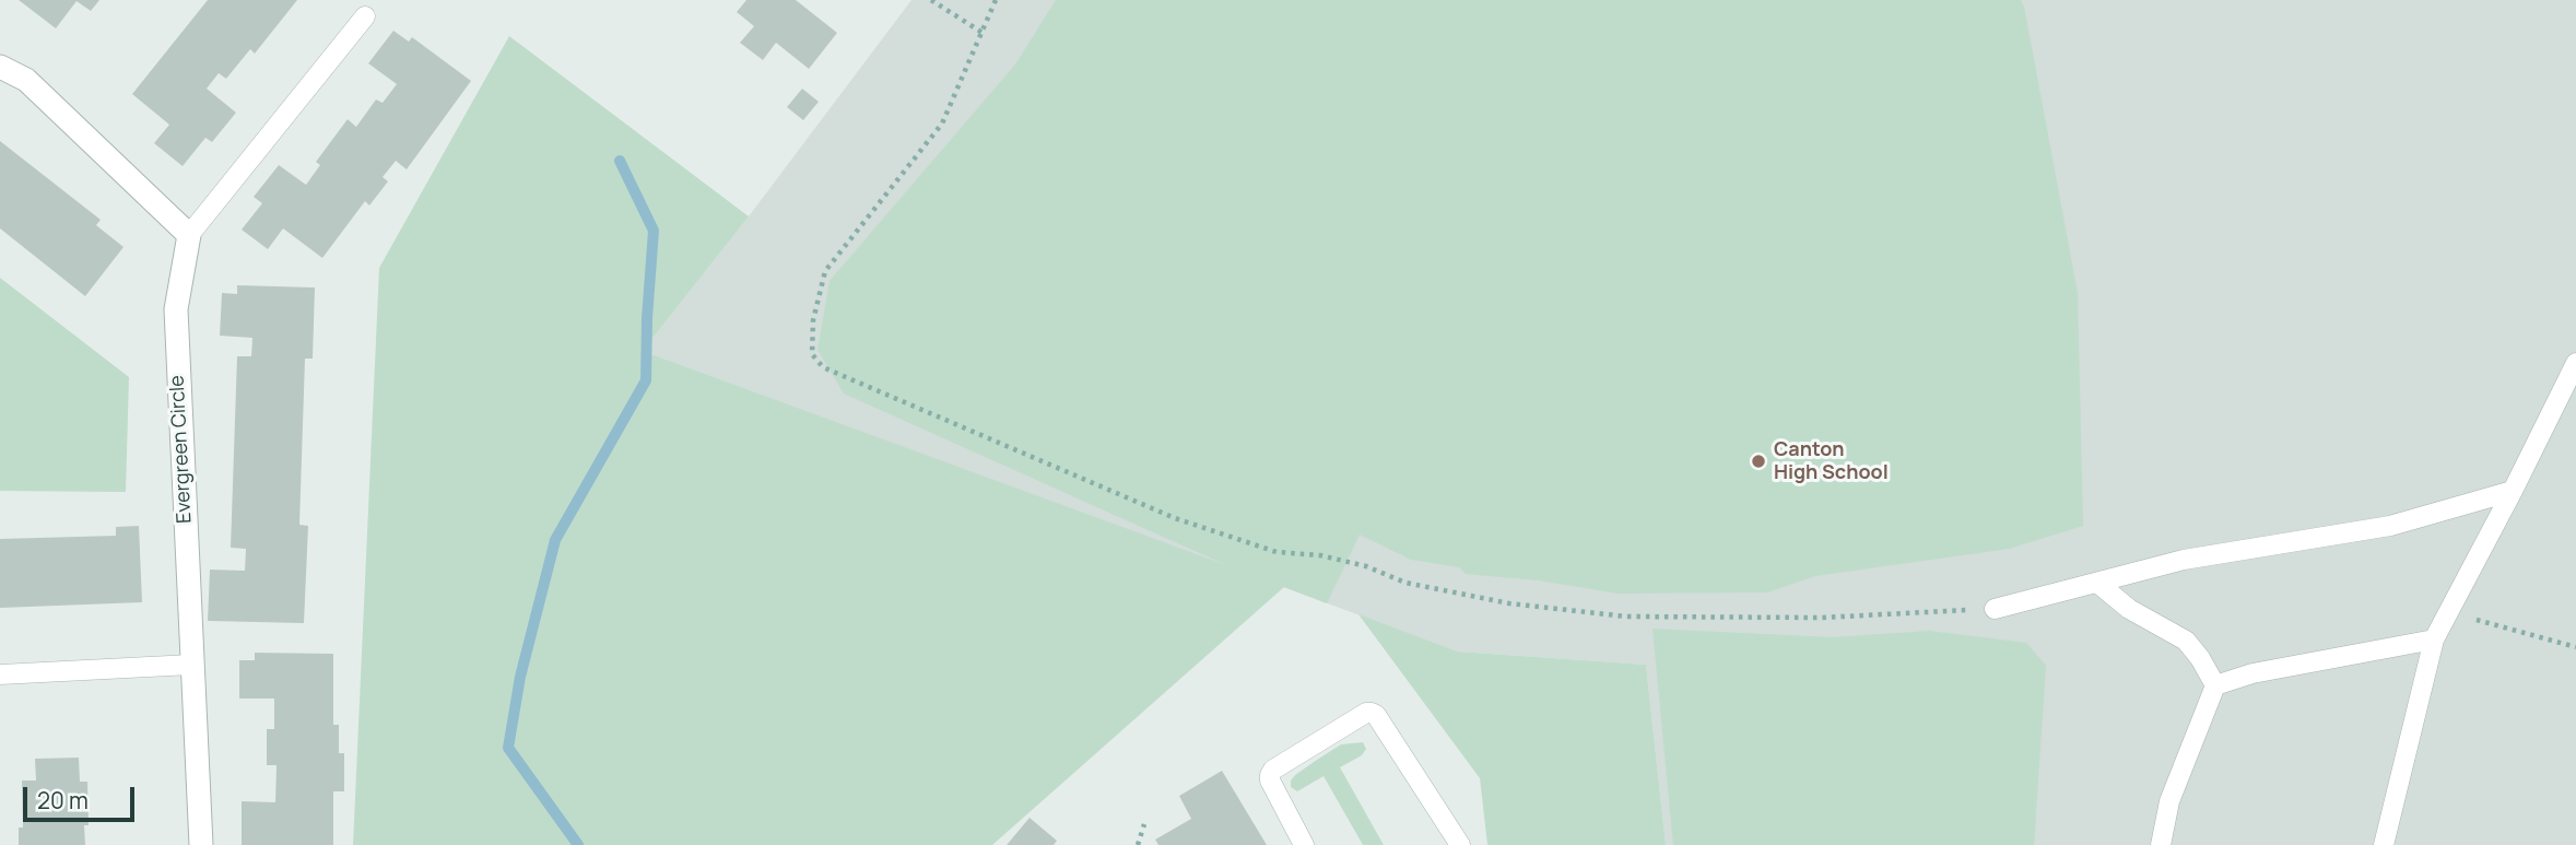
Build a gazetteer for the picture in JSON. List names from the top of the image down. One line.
{"streets":{"street":["Evergreen Circle"]},"places":["Canton High School"],"scale_bar":"20 m"}
